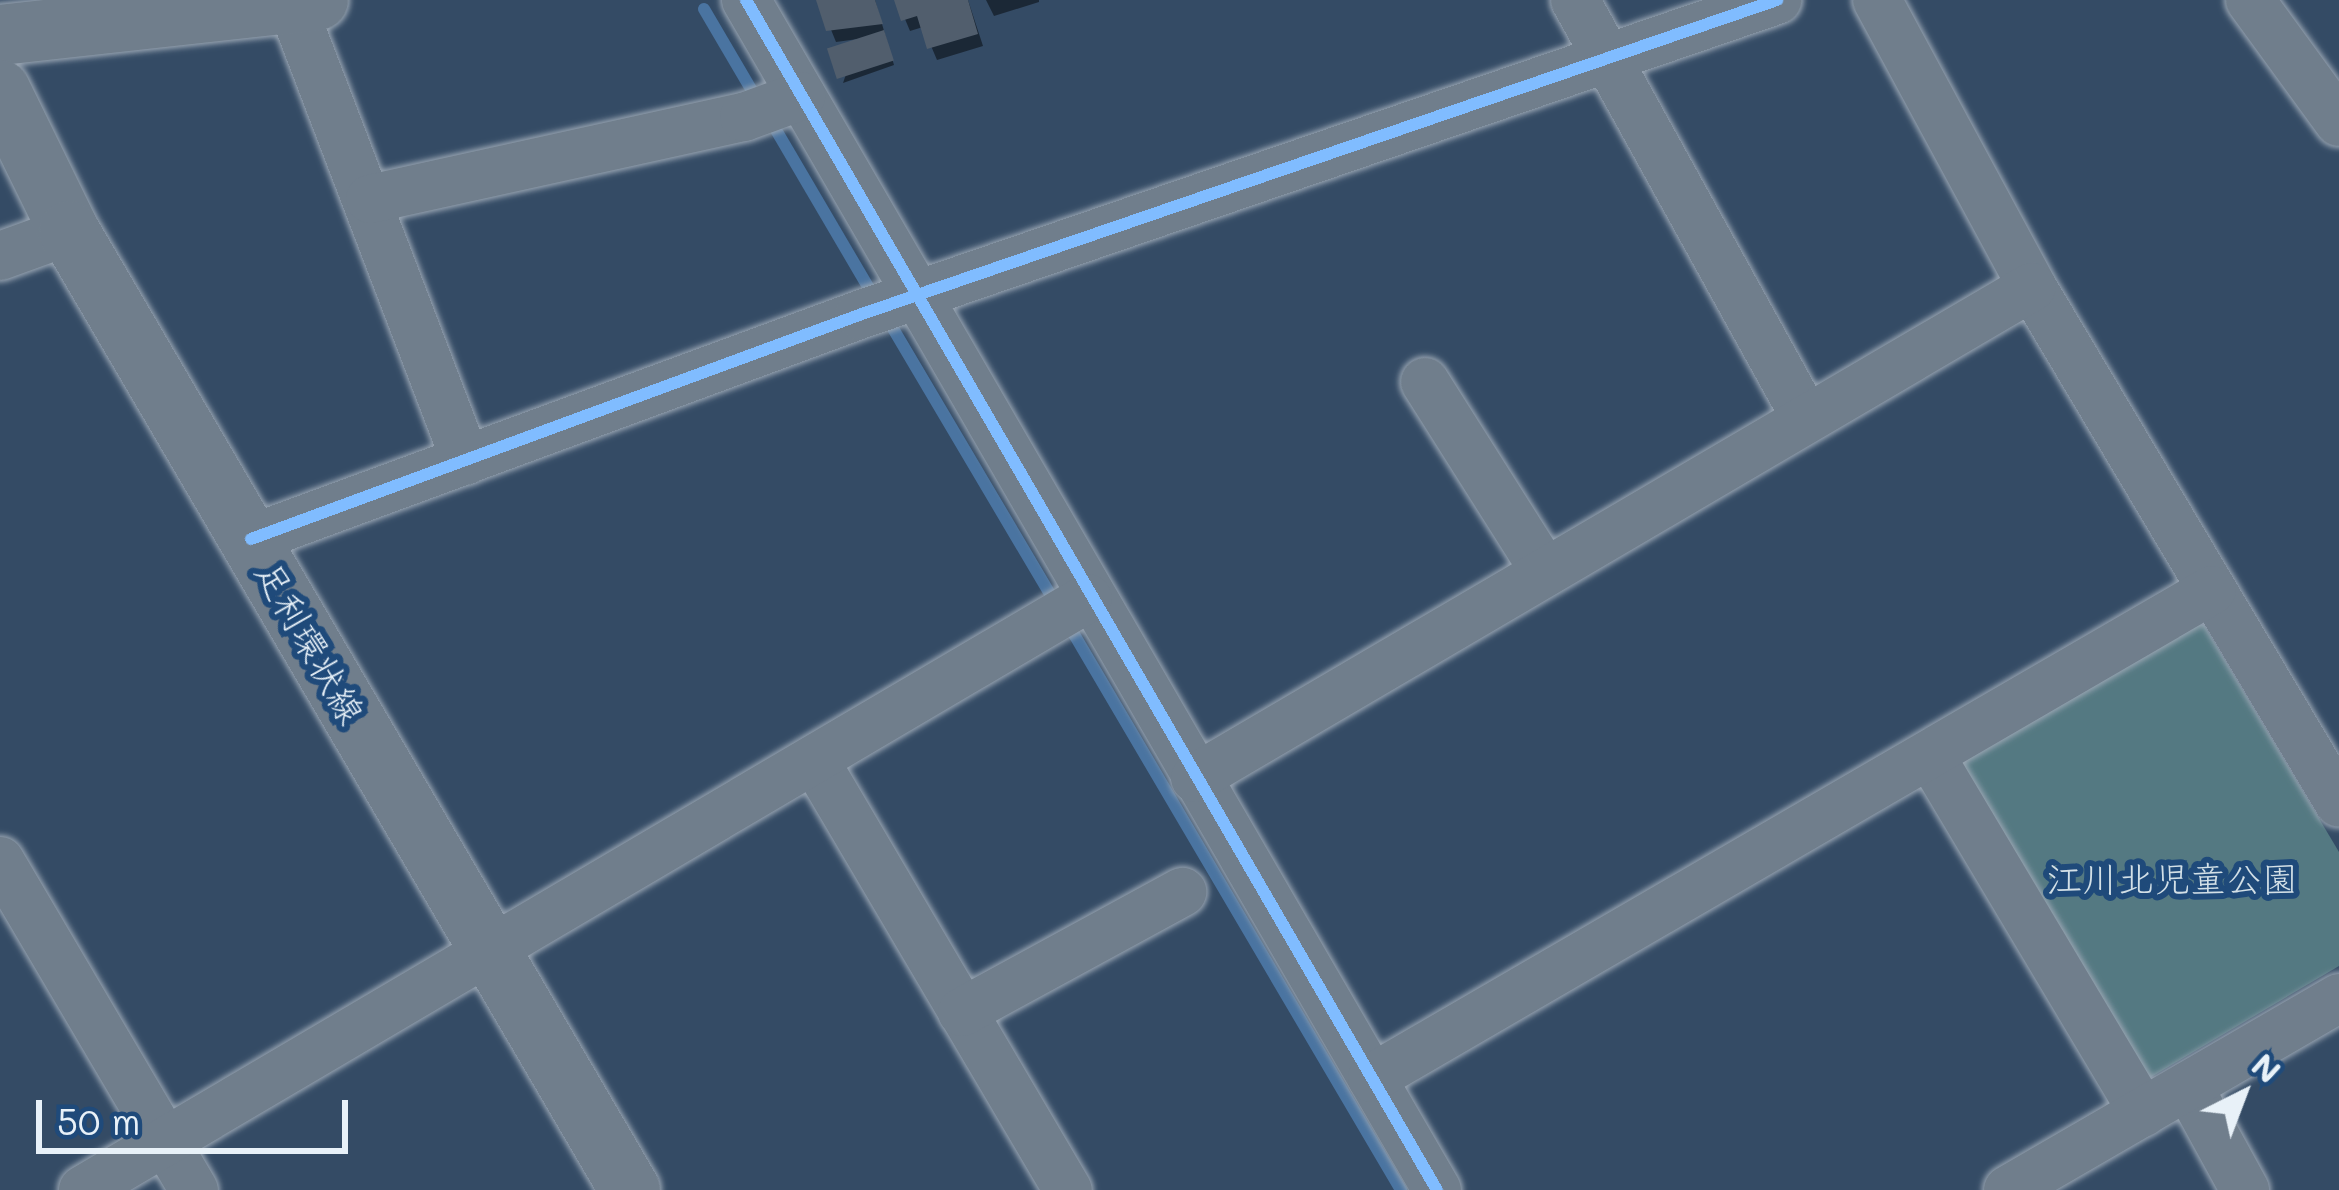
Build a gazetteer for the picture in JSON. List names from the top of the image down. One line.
{"streets":{"main road":["足利環状線"]},"parks":["江川北児童公園"],"scale_bar":"50 m","north":"top right"}
